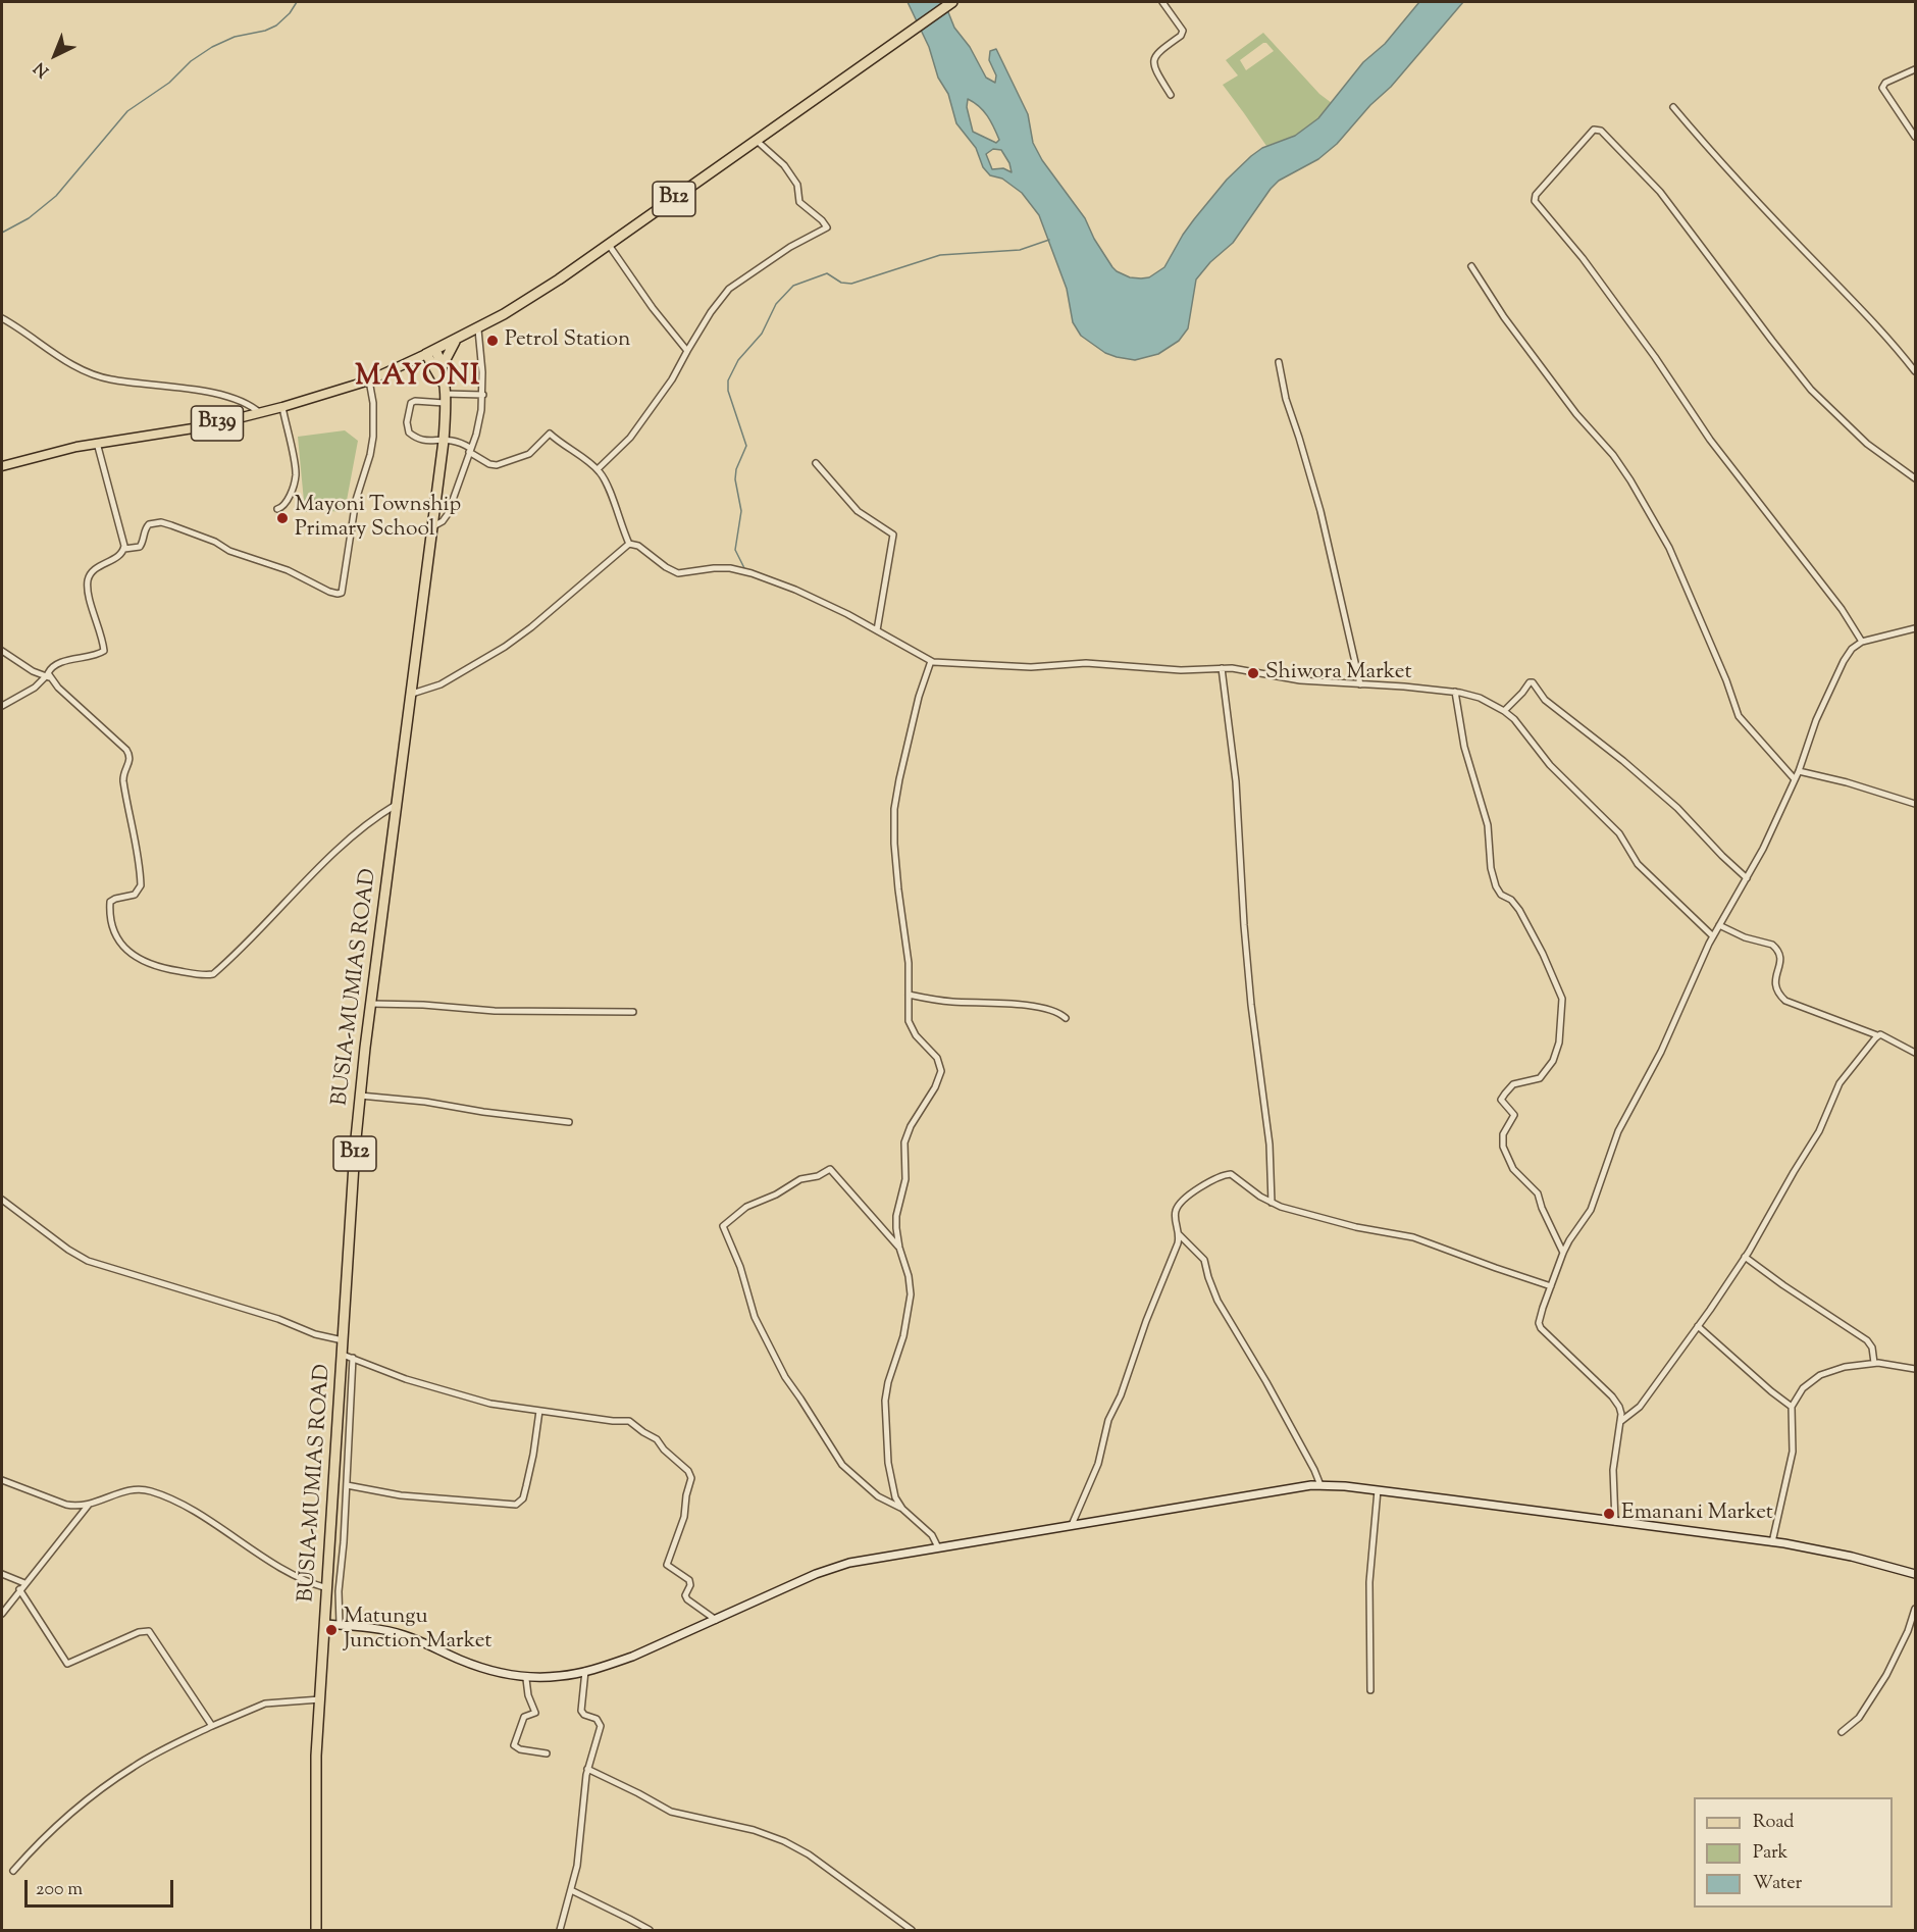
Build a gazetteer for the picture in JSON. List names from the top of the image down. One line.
{"streets":{"highway":["B12","BUSIA-MUMIAS ROAD"],"main road":["B139"]},"crossings":[["B12","B139"],["B12","BUSIA-MUMIAS ROAD"],["B139","BUSIA-MUMIAS ROAD"]],"districts":["MAYONI"],"places":["Petrol Station","Mayoni Township Primary School","Shiwora Market","Emanani Market","Matungu Junction Market"],"legend":["Road","Park","Water"],"scale_bar":"200 m","north":"bottom left"}
